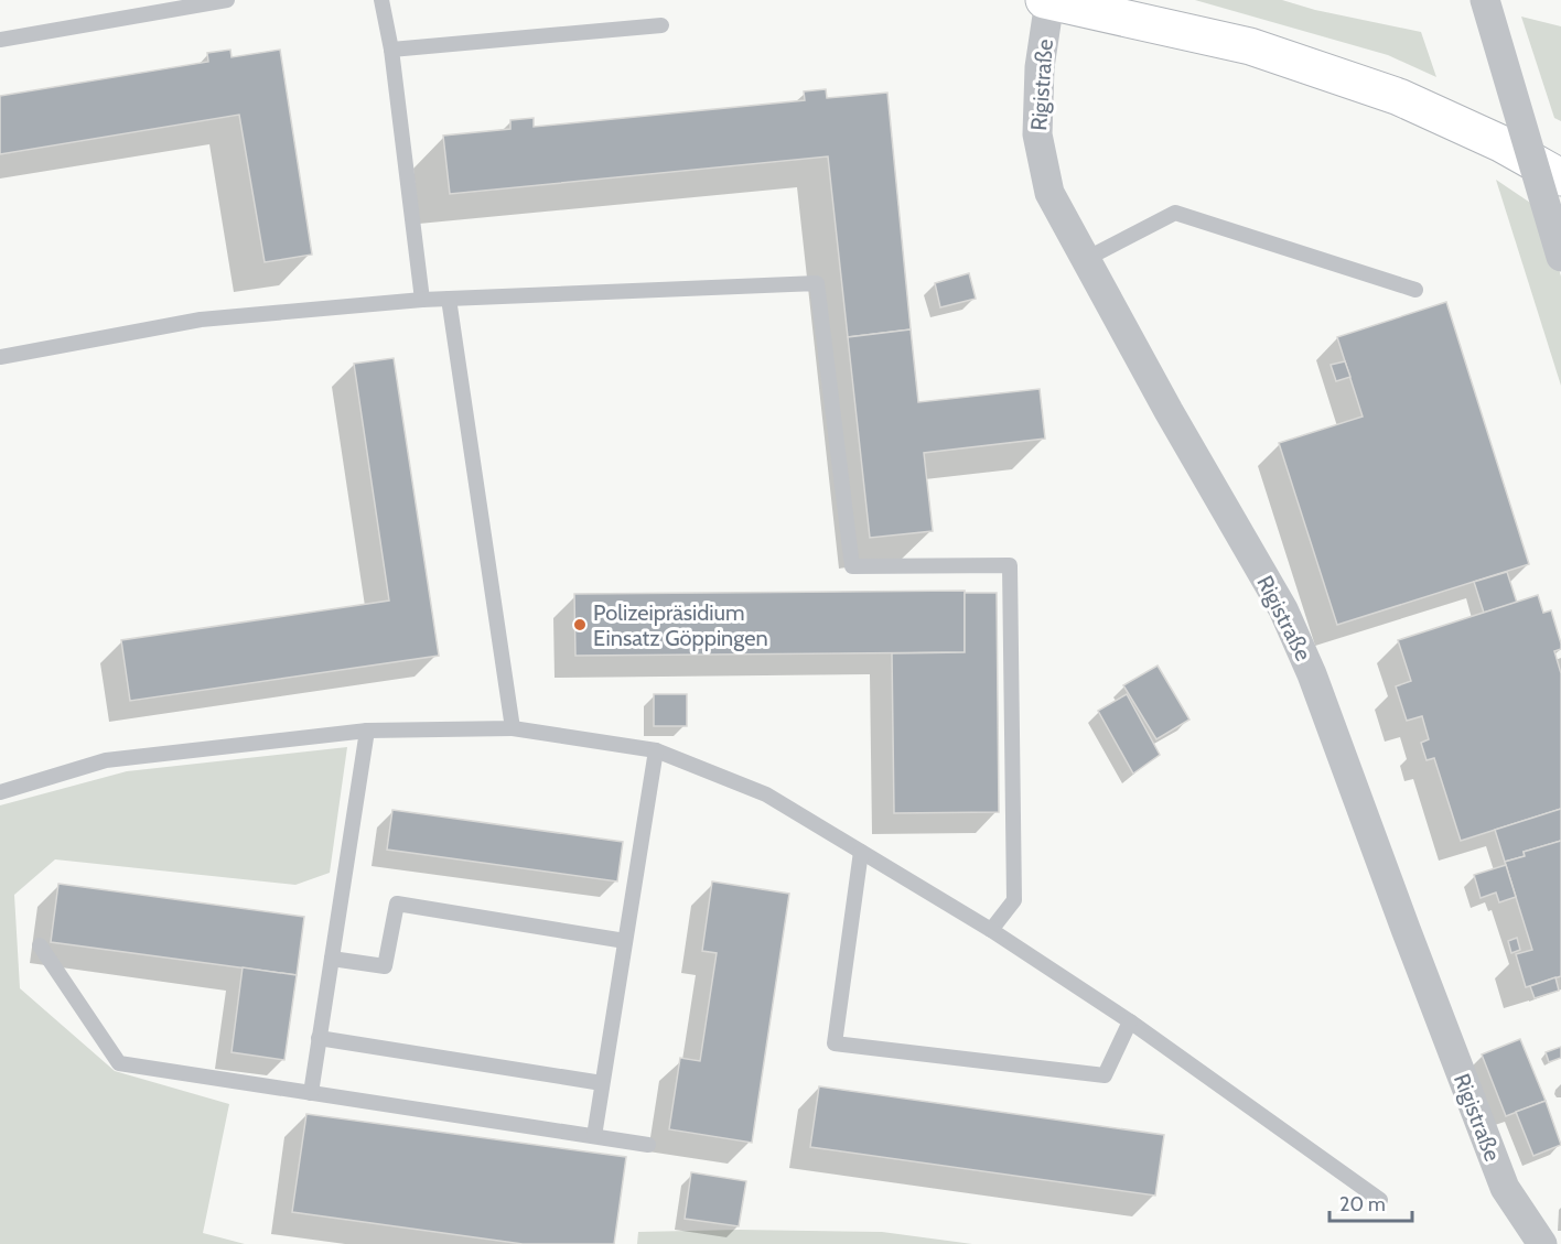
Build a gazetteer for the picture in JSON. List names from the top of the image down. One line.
{"streets":{"street":["Rigistraße"]},"places":["Polizeipräsidium Einsatz Göppingen"],"scale_bar":"20 m"}
